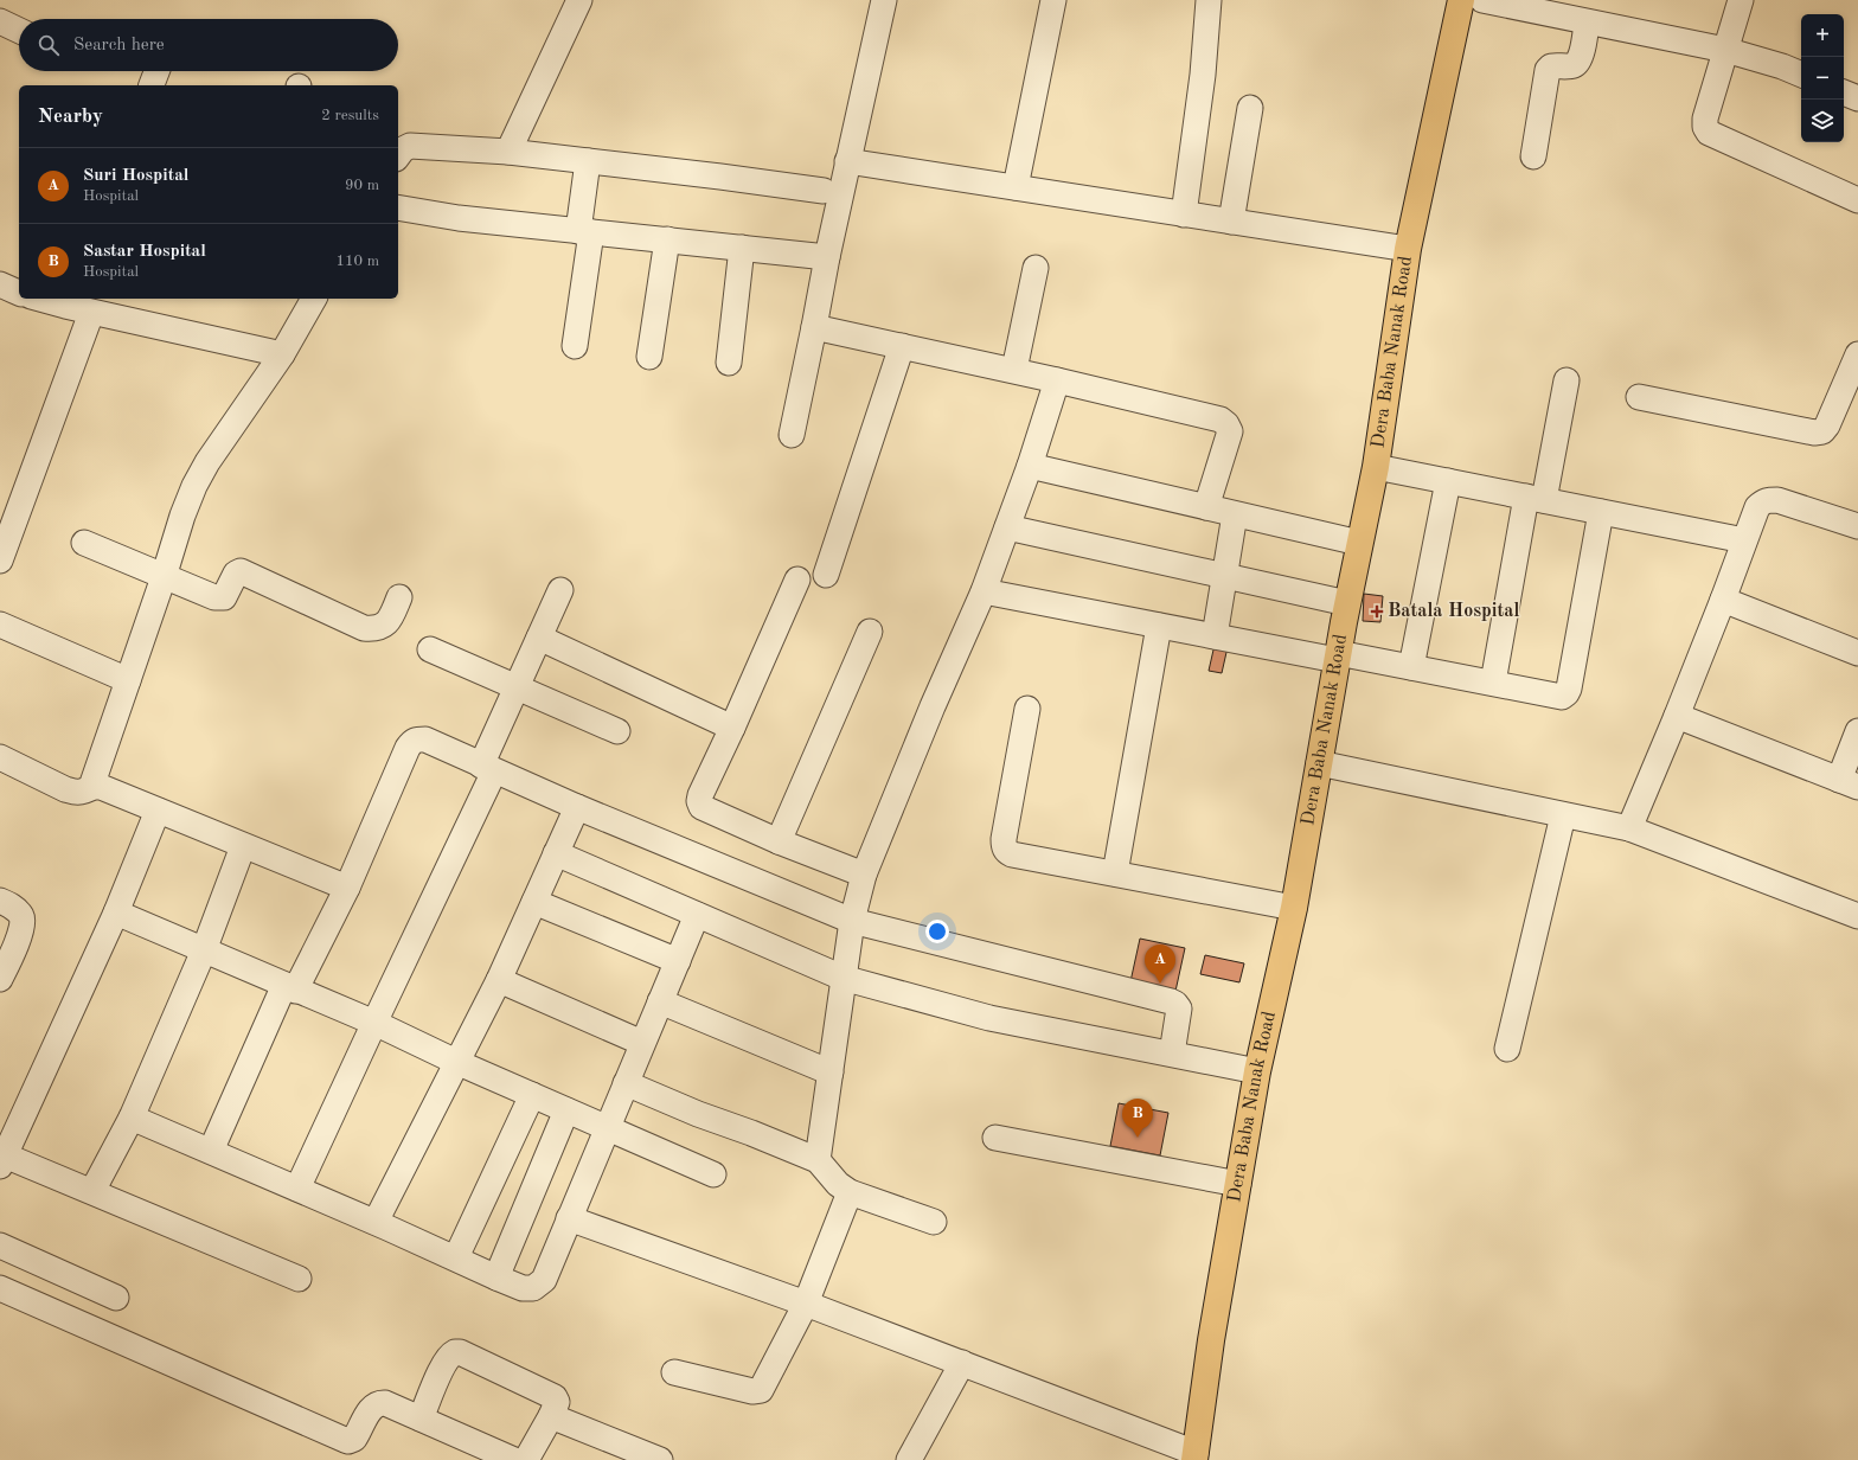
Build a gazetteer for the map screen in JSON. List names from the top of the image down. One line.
{"streets":{"main road":["Dera Baba Nanak Road"]},"places":{"health":["Batala Hospital"]},"page":{"map_buttons":["+","−"],"search":"Search here","heading":["Nearby","2 results"],"list":[{"mark":"A","name":"Suri Hospital","note":"Hospital","value":"90 m"},{"mark":"B","name":"Sastar Hospital","note":"Hospital","value":"110 m"}],"pins":["A","B"]}}
